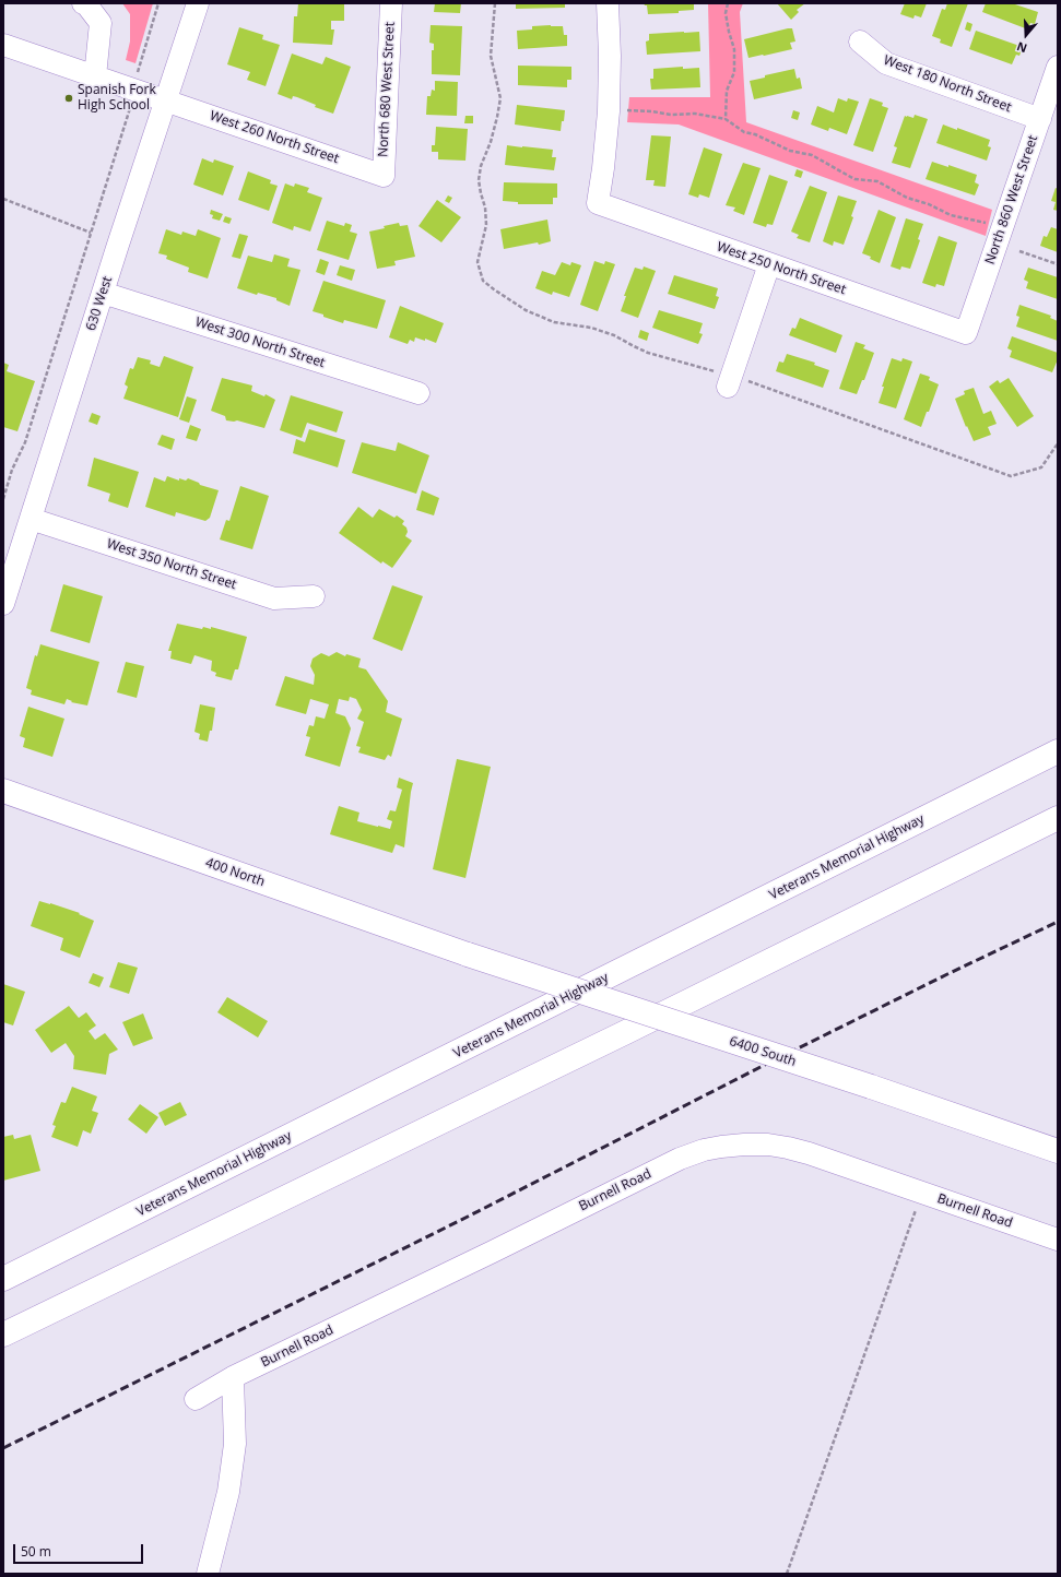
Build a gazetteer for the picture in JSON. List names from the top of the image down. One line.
{"streets":{"main road":["Veterans Memorial Highway","400 North","6400 South"],"street":["West 180 North Street","North 680 West Street","West 260 North Street","North 860 West Street","West 250 North Street","630 West","West 300 North Street","West 350 North Street","Burnell Road"]},"crossings":[["West 180 North Street","North 860 West Street"],["North 680 West Street","West 260 North Street"],["West 260 North Street","630 West"],["North 860 West Street","West 250 North Street"],["630 West","West 300 North Street"],["630 West","West 350 North Street"],["400 North","6400 South"]],"places":["Spanish Fork High School"],"scale_bar":"50 m","north":"bottom"}
